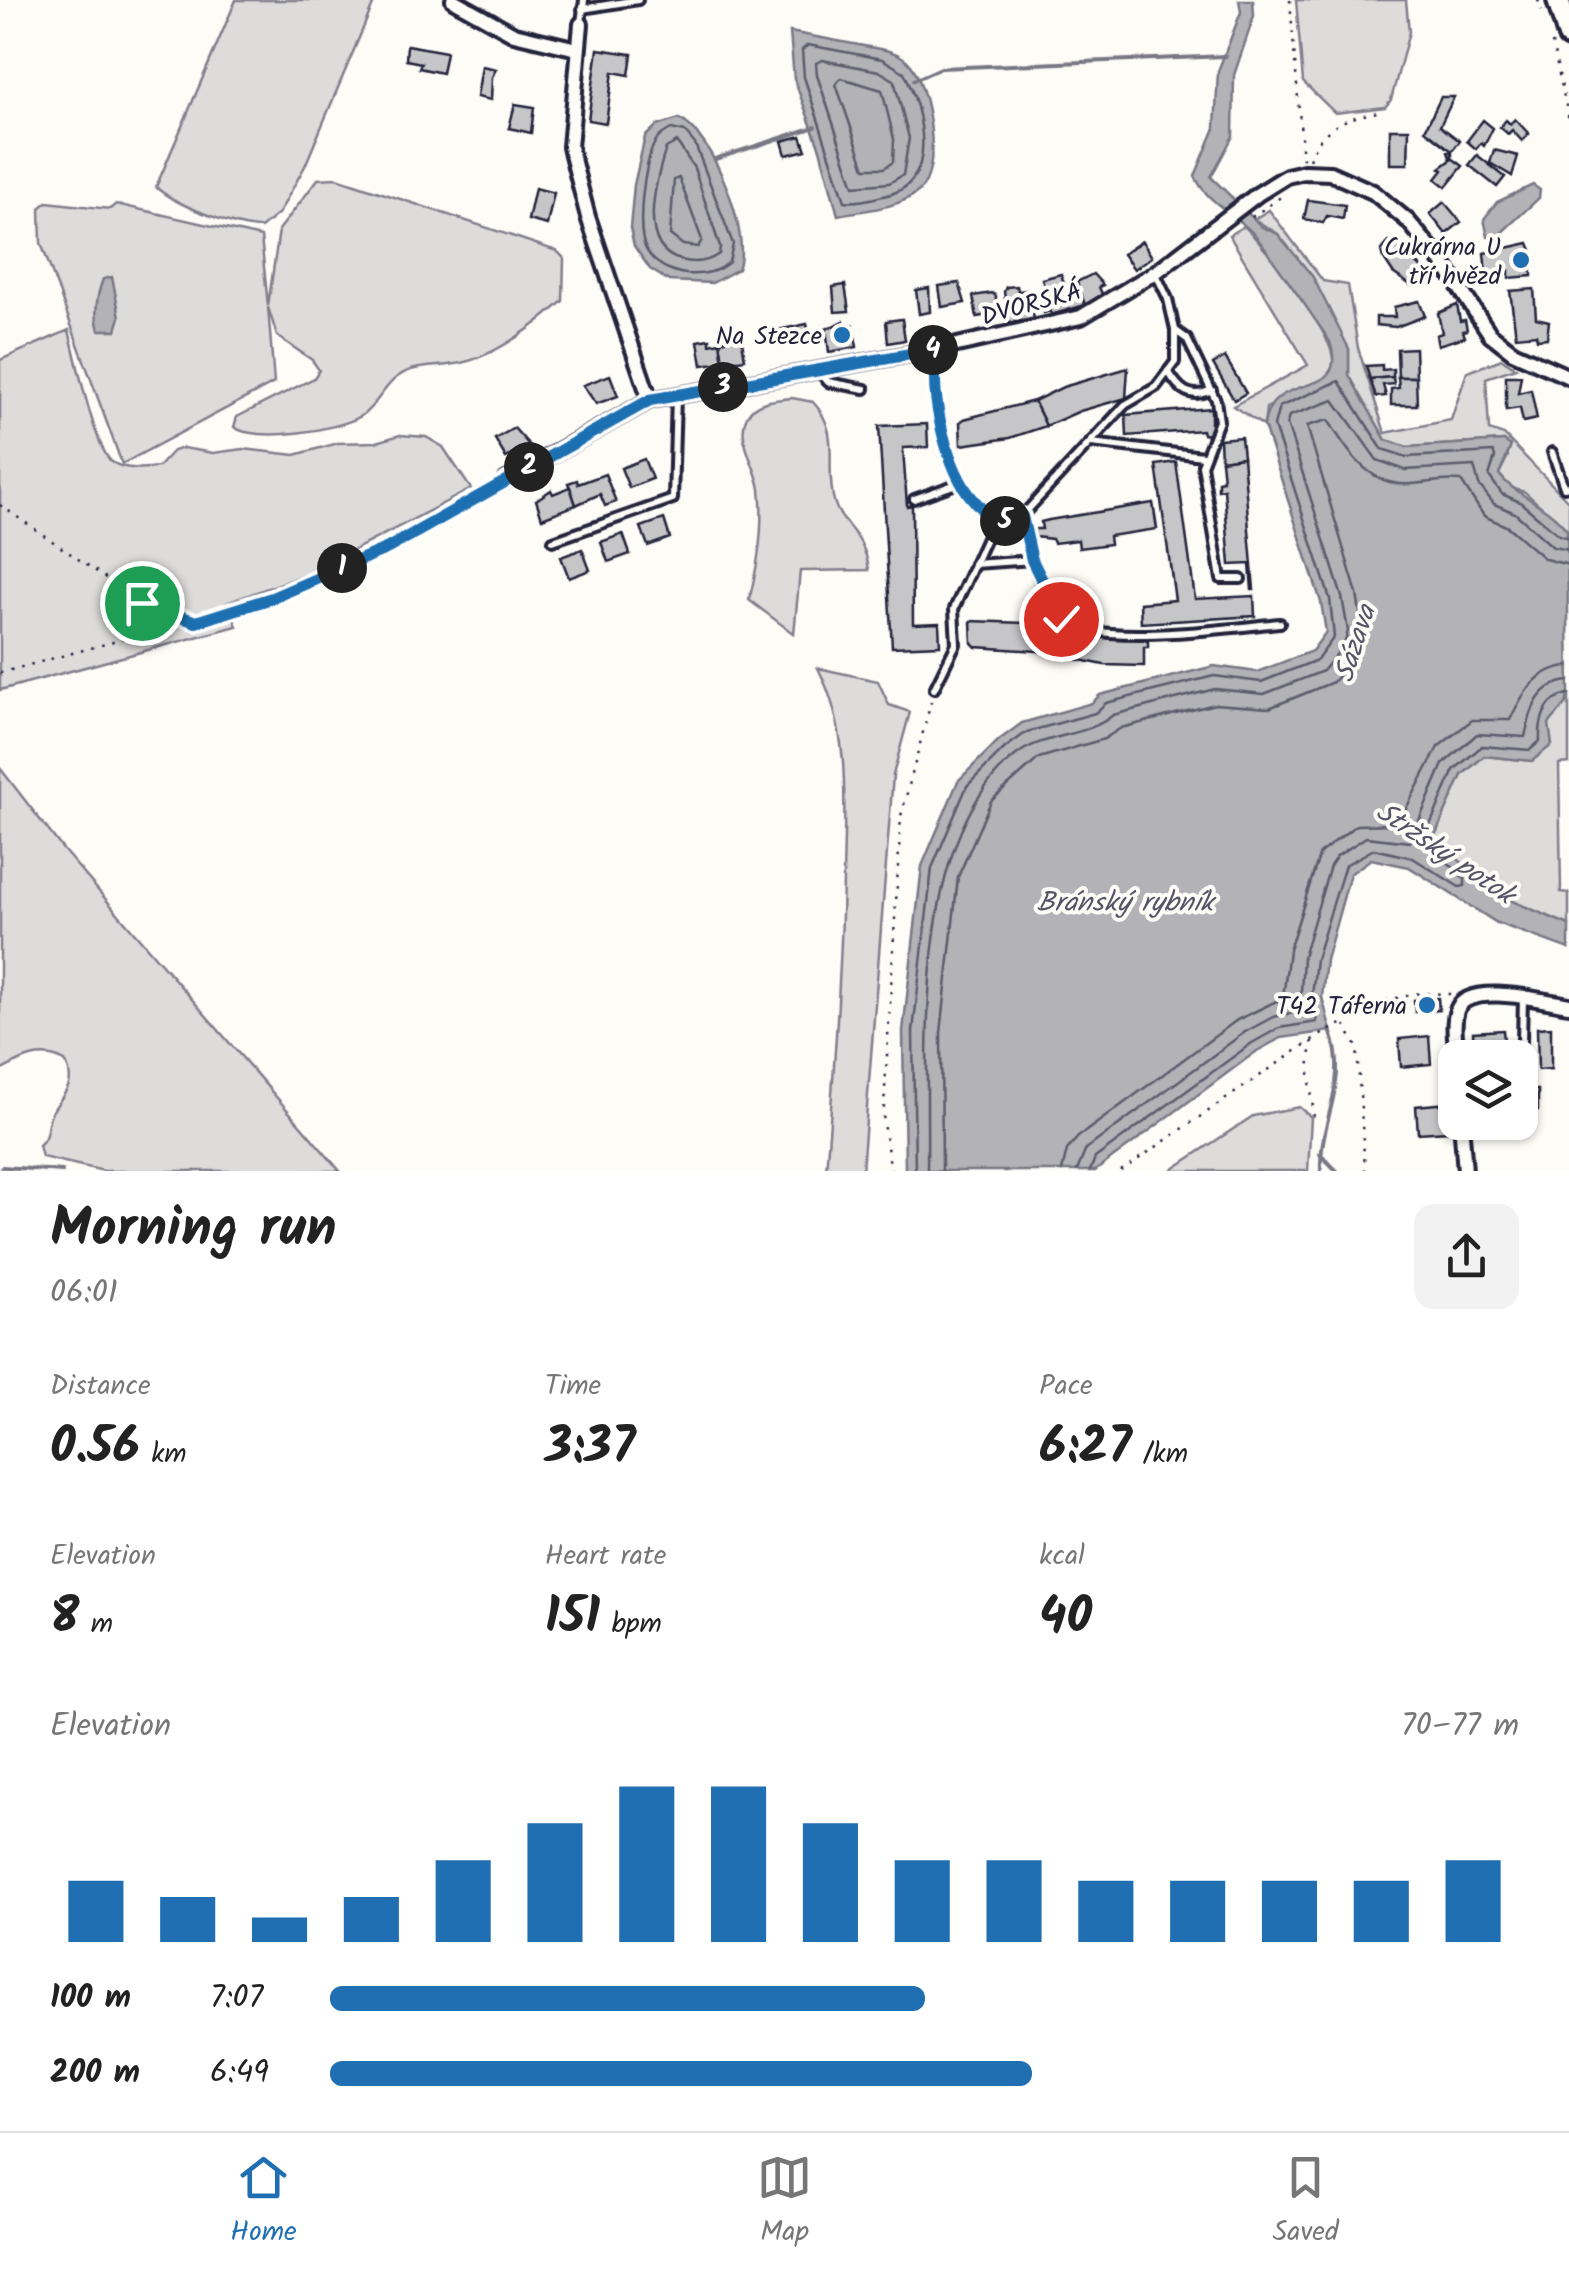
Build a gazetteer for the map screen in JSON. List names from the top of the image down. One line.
{"streets":{"street":["DVORSKÁ"]},"water":["Sázava","Stržský potok","Bránský rybník"],"places":["Cukrárna U tří hvězd","Na Stezce","T42 Táferna"],"page":{"pins":["4","3","2","5","1"],"heading":["Morning run","06:01"],"stats":[["Distance","0.56 km"],["Time","3:37"],["Pace","6:27 /km"],["Elevation","8 m"],["Heart rate","151 bpm"],["kcal","40"]],"chart":["Elevation","70–77 m"],"list":[{"name":"100 m","note":"7:07"},{"name":"200 m","note":"6:49"}],"tabs":["Home","Map","Saved"]}}
